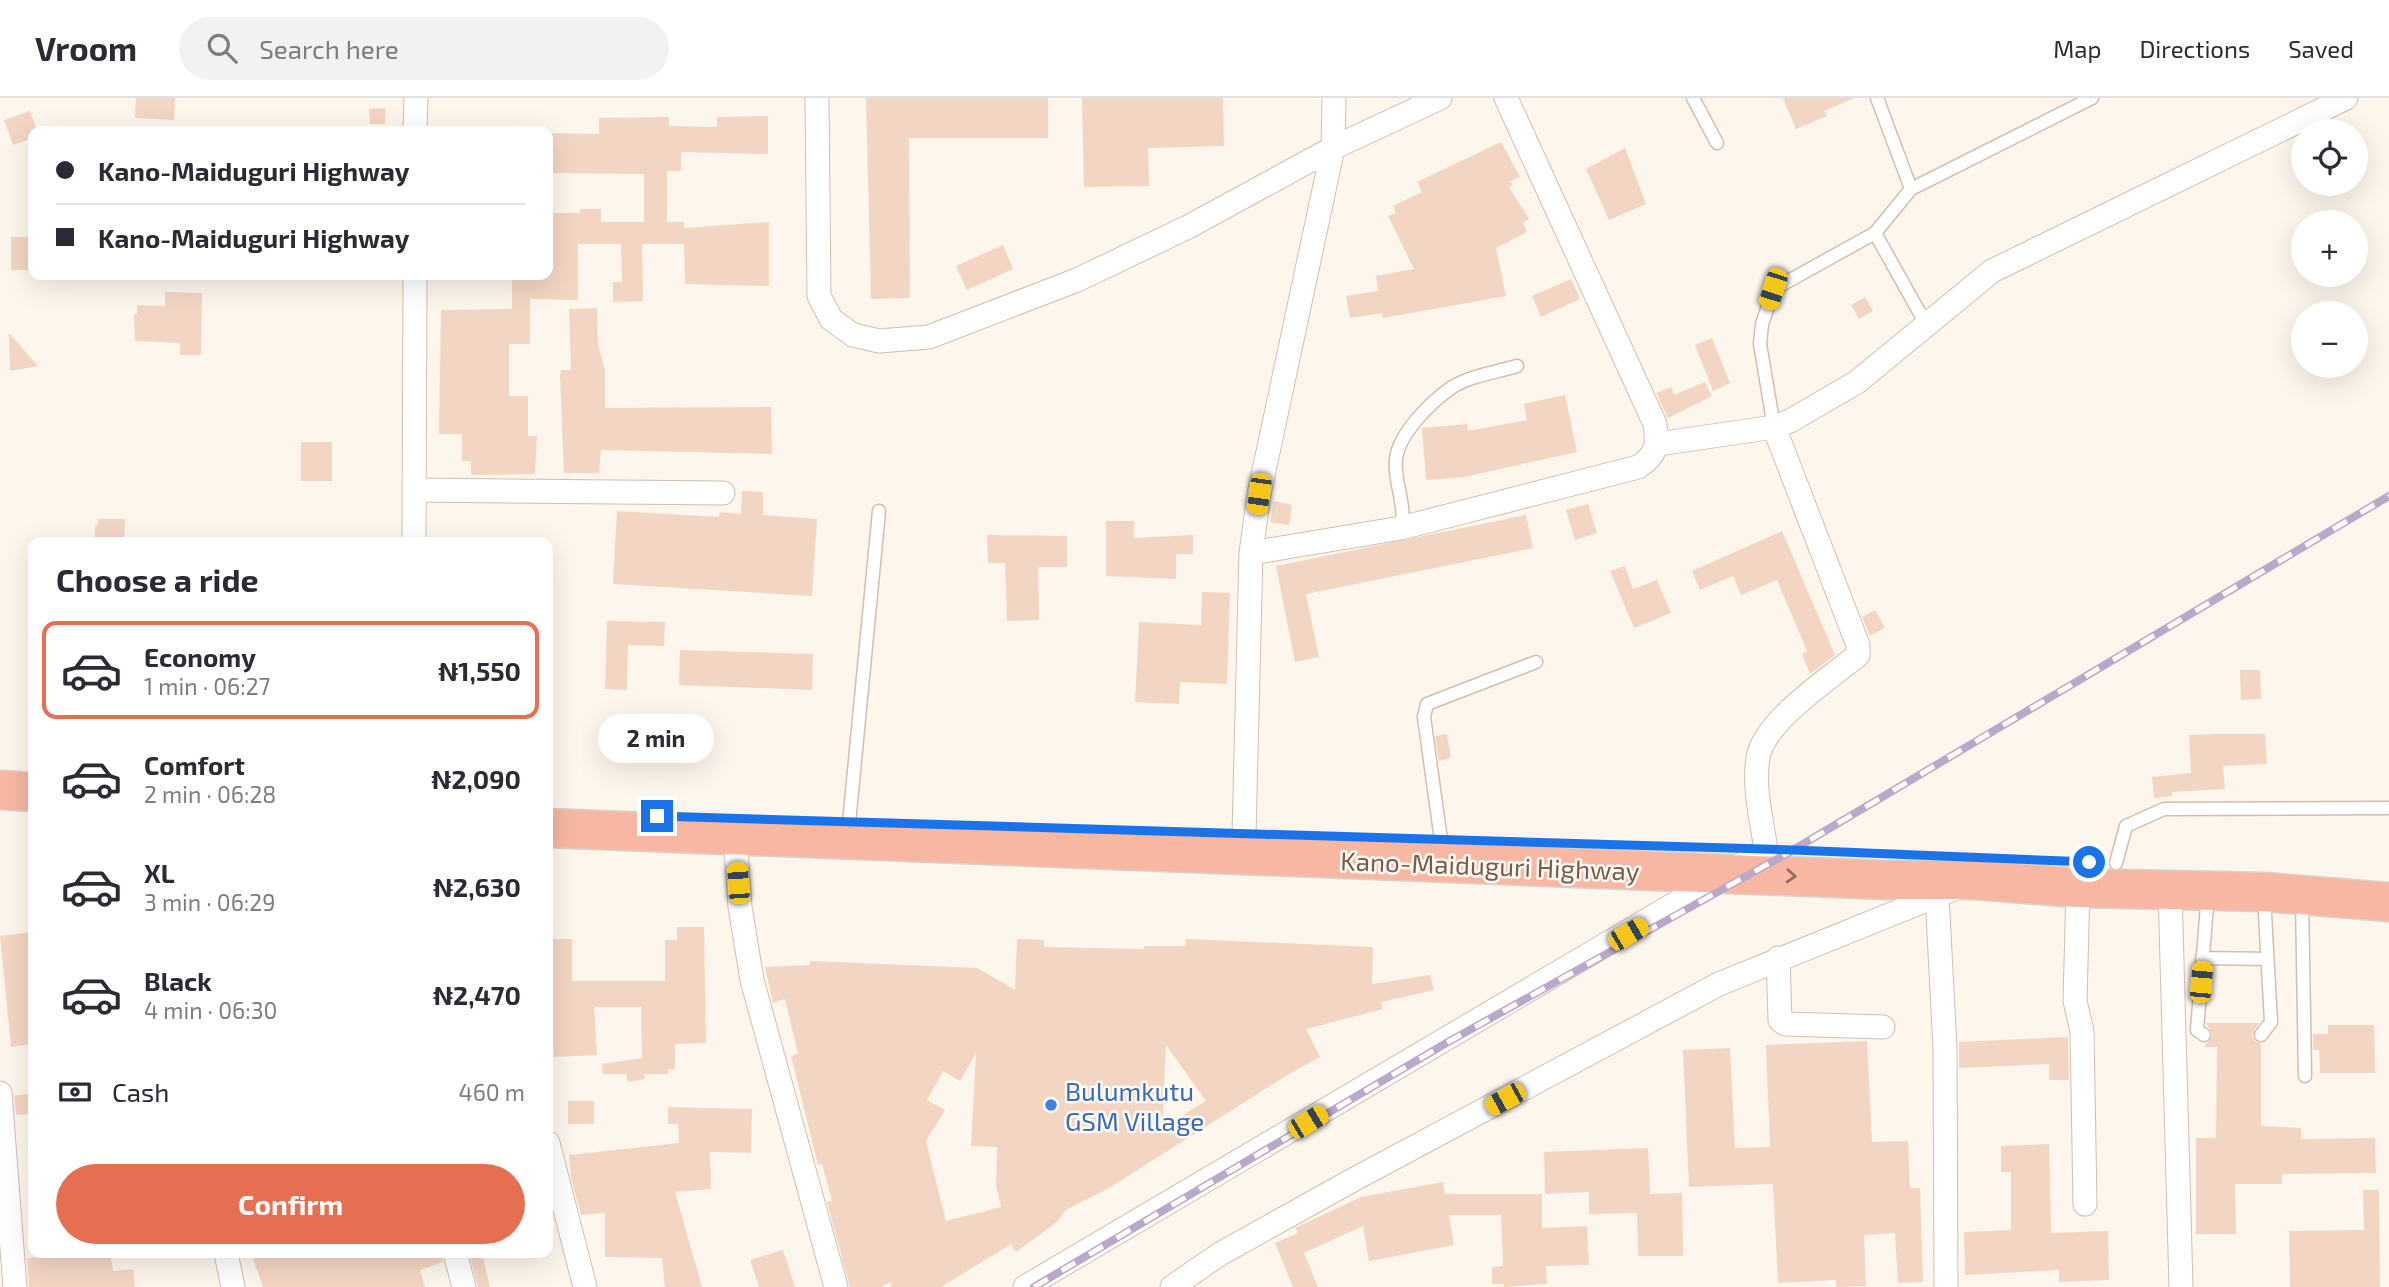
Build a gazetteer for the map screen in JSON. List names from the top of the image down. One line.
{"streets":{"highway":["Kano-Maiduguri Highway"]},"places":["Bulumkutu GSM Village"],"page":{"header":"Vroom","search":"Search here","nav":["Map","Directions","Saved"],"map_buttons":["+","−"],"banner":["Kano-Maiduguri Highway","Kano-Maiduguri Highway"],"heading":"Choose a ride","list":[{"name":"Economy","note":"1 min · 06:27","value":"₦1,550"},{"name":"Comfort","note":"2 min · 06:28","value":"₦2,090"},{"name":"XL","note":"3 min · 06:29","value":"₦2,630"},{"name":"Black","note":"4 min · 06:30","value":"₦2,470"}],"bubble":"2 min","pay":["Cash","460 m"],"buttons":"Confirm"}}
